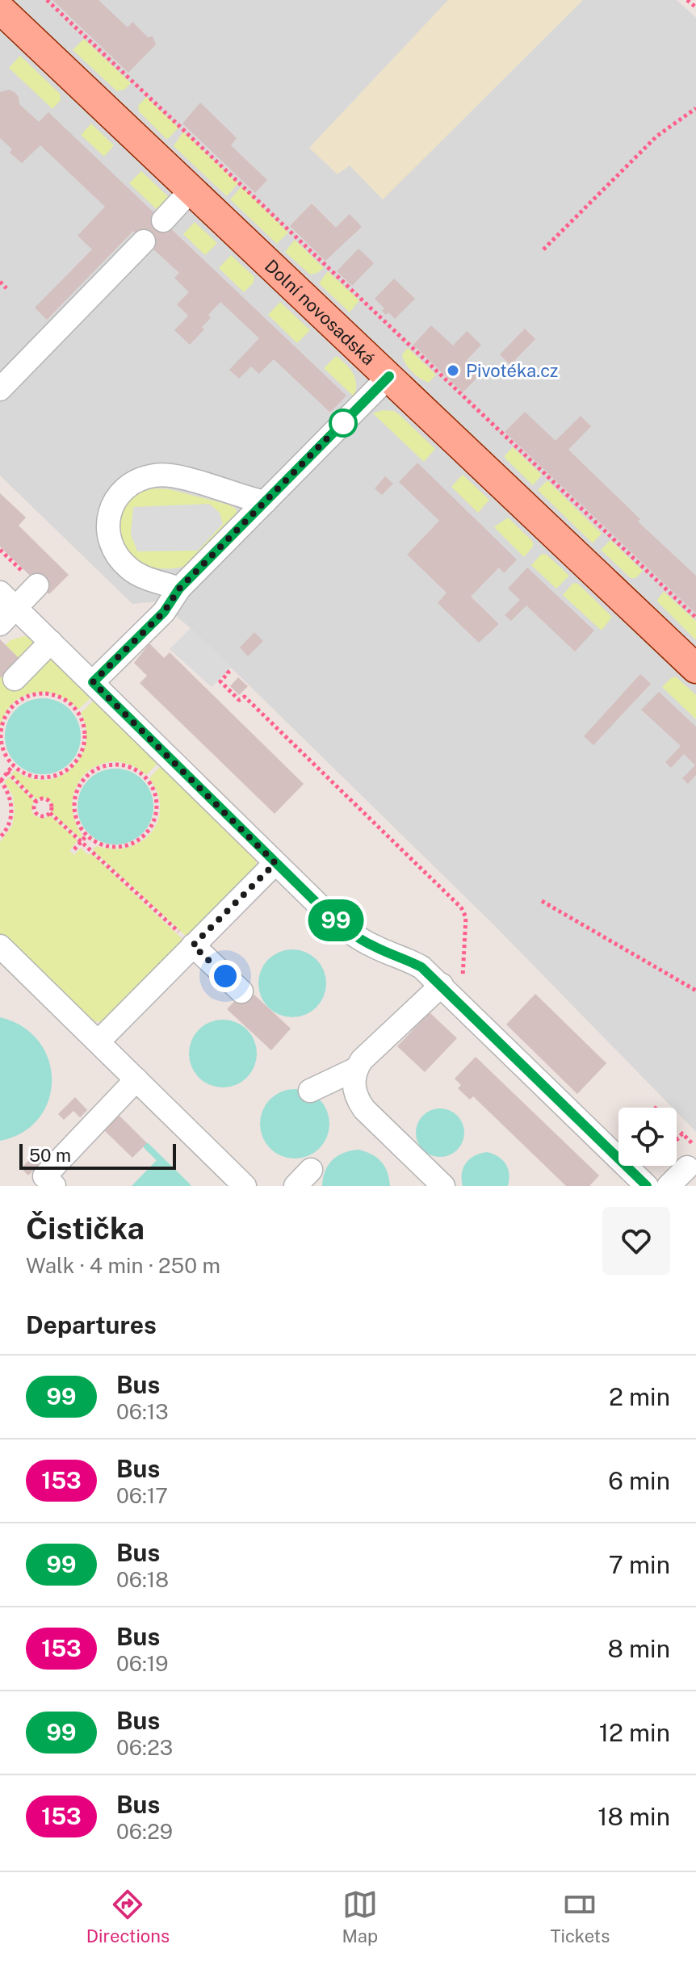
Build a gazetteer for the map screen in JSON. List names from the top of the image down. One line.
{"streets":{"main road":["Dolní novosadská"]},"places":["Pivotéka.cz"],"lines":["bus line 99"],"scale_bar":"50 m","page":{"on_map":"99","scale":"50 m","heading":[["Čistička","Walk · 4 min · 250 m"],"Departures"],"list":[{"mark":"99","name":"Bus","note":"06:13","value":"2 min"},{"mark":"153","name":"Bus","note":"06:17","value":"6 min"},{"mark":"99","name":"Bus","note":"06:18","value":"7 min"},{"mark":"153","name":"Bus","note":"06:19","value":"8 min"},{"mark":"99","name":"Bus","note":"06:23","value":"12 min"},{"mark":"153","name":"Bus","note":"06:29","value":"18 min"}],"tabs":["Directions","Map","Tickets"]}}
